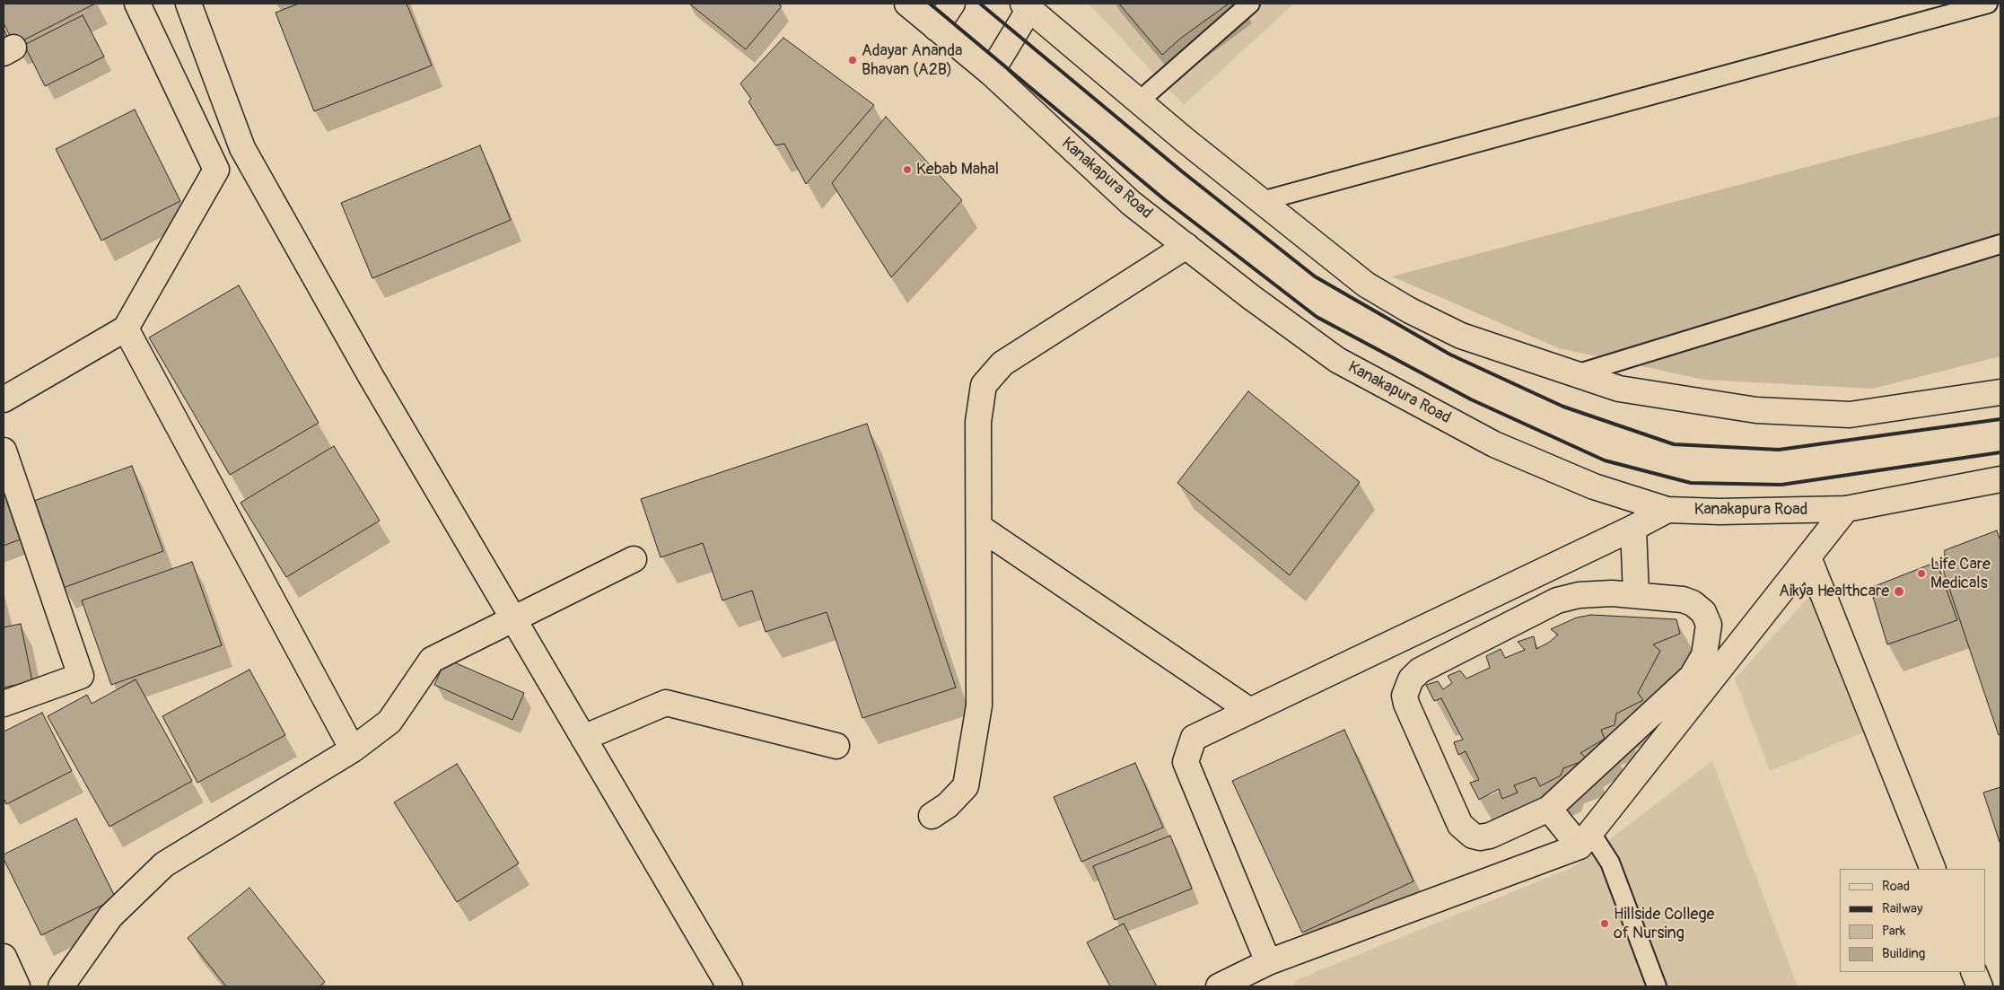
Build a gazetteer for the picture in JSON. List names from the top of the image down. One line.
{"streets":{"main road":["Kanakapura Road"]},"places":["Adayar Ananda Bhavan (A2B)","Kebab Mahal","Life Care Medicals","Aikya Healthcare","Hillside College of Nursing"],"legend":["Road","Railway","Park","Building"]}
